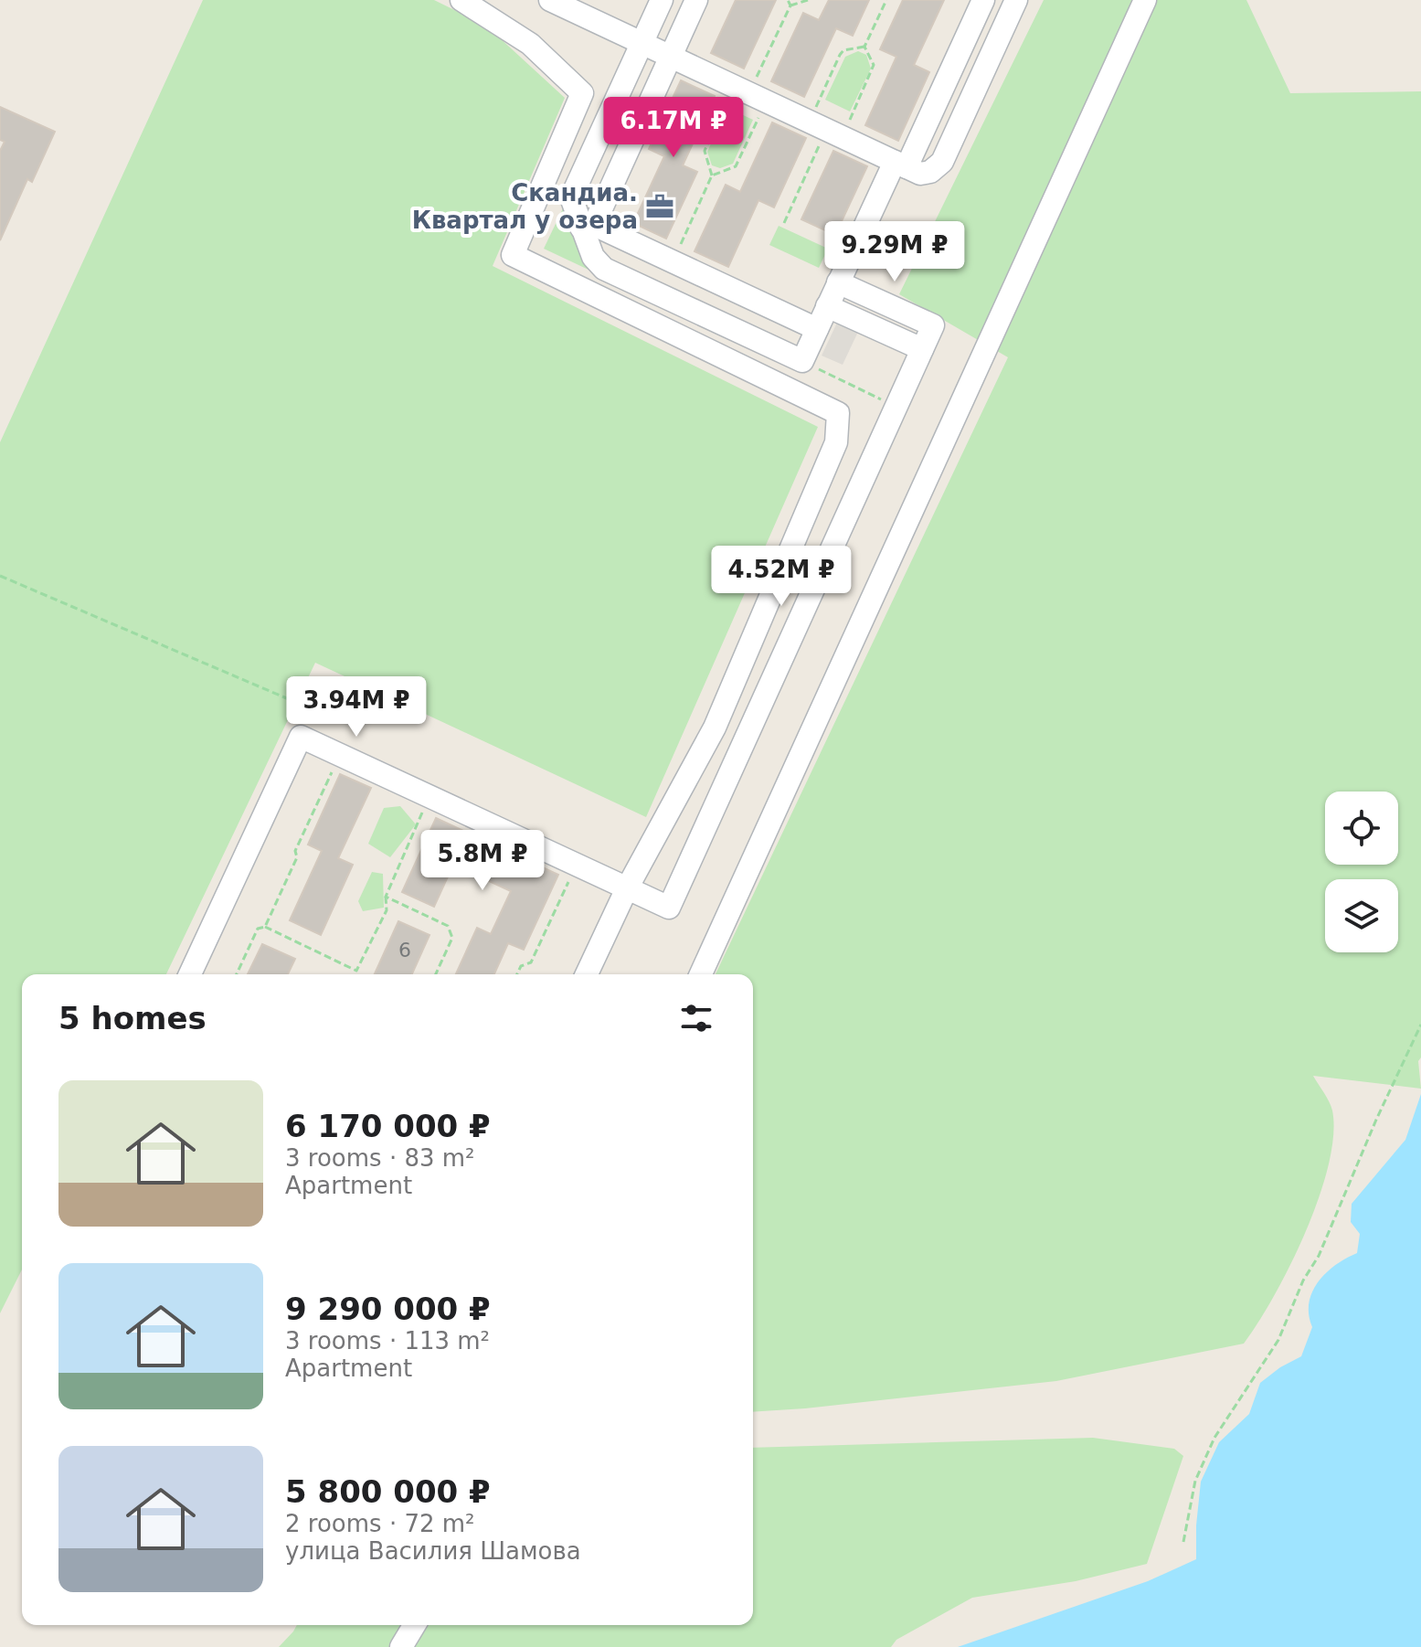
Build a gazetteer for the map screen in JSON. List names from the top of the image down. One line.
{"places":{"office":["Скандиа. Квартал у озера"]},"house_numbers":["6"],"page":{"price":["6.17M ₽","9.29M ₽","4.52M ₽","3.94M ₽","5.8M ₽"],"heading":"5 homes","list":[{"name":"6 170 000 ₽","note":"3 rooms · 83 m² · Apartment"},{"name":"9 290 000 ₽","note":"3 rooms · 113 m² · Apartment"},{"name":"5 800 000 ₽","note":"2 rooms · 72 m² · улица Василия Шамова"}]}}
